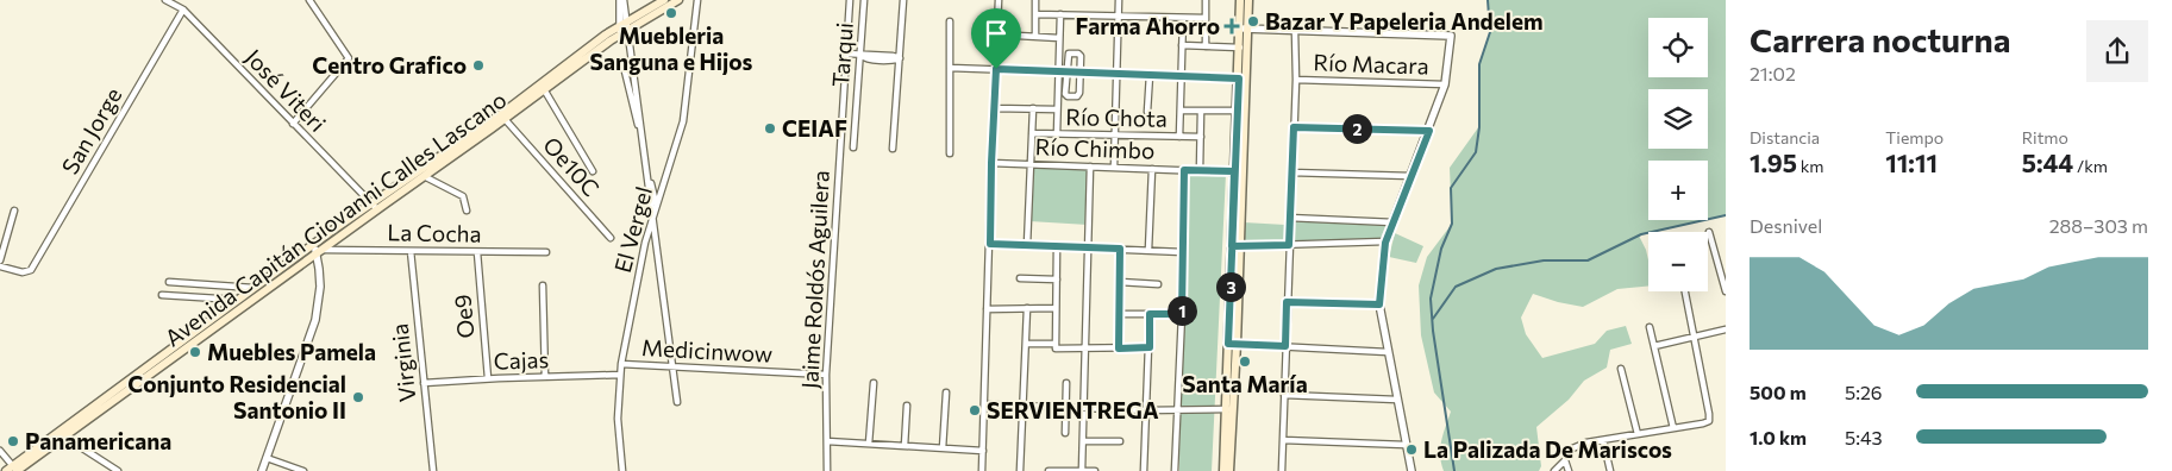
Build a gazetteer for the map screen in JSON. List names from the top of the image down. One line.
{"streets":{"main road":["Avenida Capitán Giovanni Calles Lascano"],"street":["Tarqui","Río Macara","José Viteri","Río Chota","San Jorge","Río Chimbo","Oe10C","El Vergel","La Cocha","Jaime Roldós Aguilera","Oe9","Medicinwow","Cajas","Virginia"]},"crossings":[["José Viteri","San Jorge"],["José Viteri","Avenida Capitán Giovanni Calles Lascano"],["Oe10C","Avenida Capitán Giovanni Calles Lascano"],["Avenida Capitán Giovanni Calles Lascano","La Cocha"],["El Vergel","Medicinwow"],["El Vergel","Cajas"],["La Cocha","Oe9"],["La Cocha","Virginia"],["Jaime Roldós Aguilera","Medicinwow"],["Oe9","Cajas"],["Cajas","Virginia"]],"places":{"other":["Muebleria Sanguna e Hijos","Bazar Y Papeleria Andelem","Centro Grafico","CEIAF","Muebles Pamela","Santa María","Conjunto Residencial Santonio II","SERVIENTREGA","Panamericana","La Palizada De Mariscos"],"health":["Farma Ahorro"]},"page":{"heading":["Carrera nocturna","21:02"],"map_buttons":["+","−"],"stats":[["Distancia","1.95 km"],["Tiempo","11:11"],["Ritmo","5:44 /km"]],"pins":["2","3","1"],"chart":["Desnivel","288–303 m"],"list":[{"name":"500 m","note":"5:26"},{"name":"1.0 km","note":"5:43"}]}}
